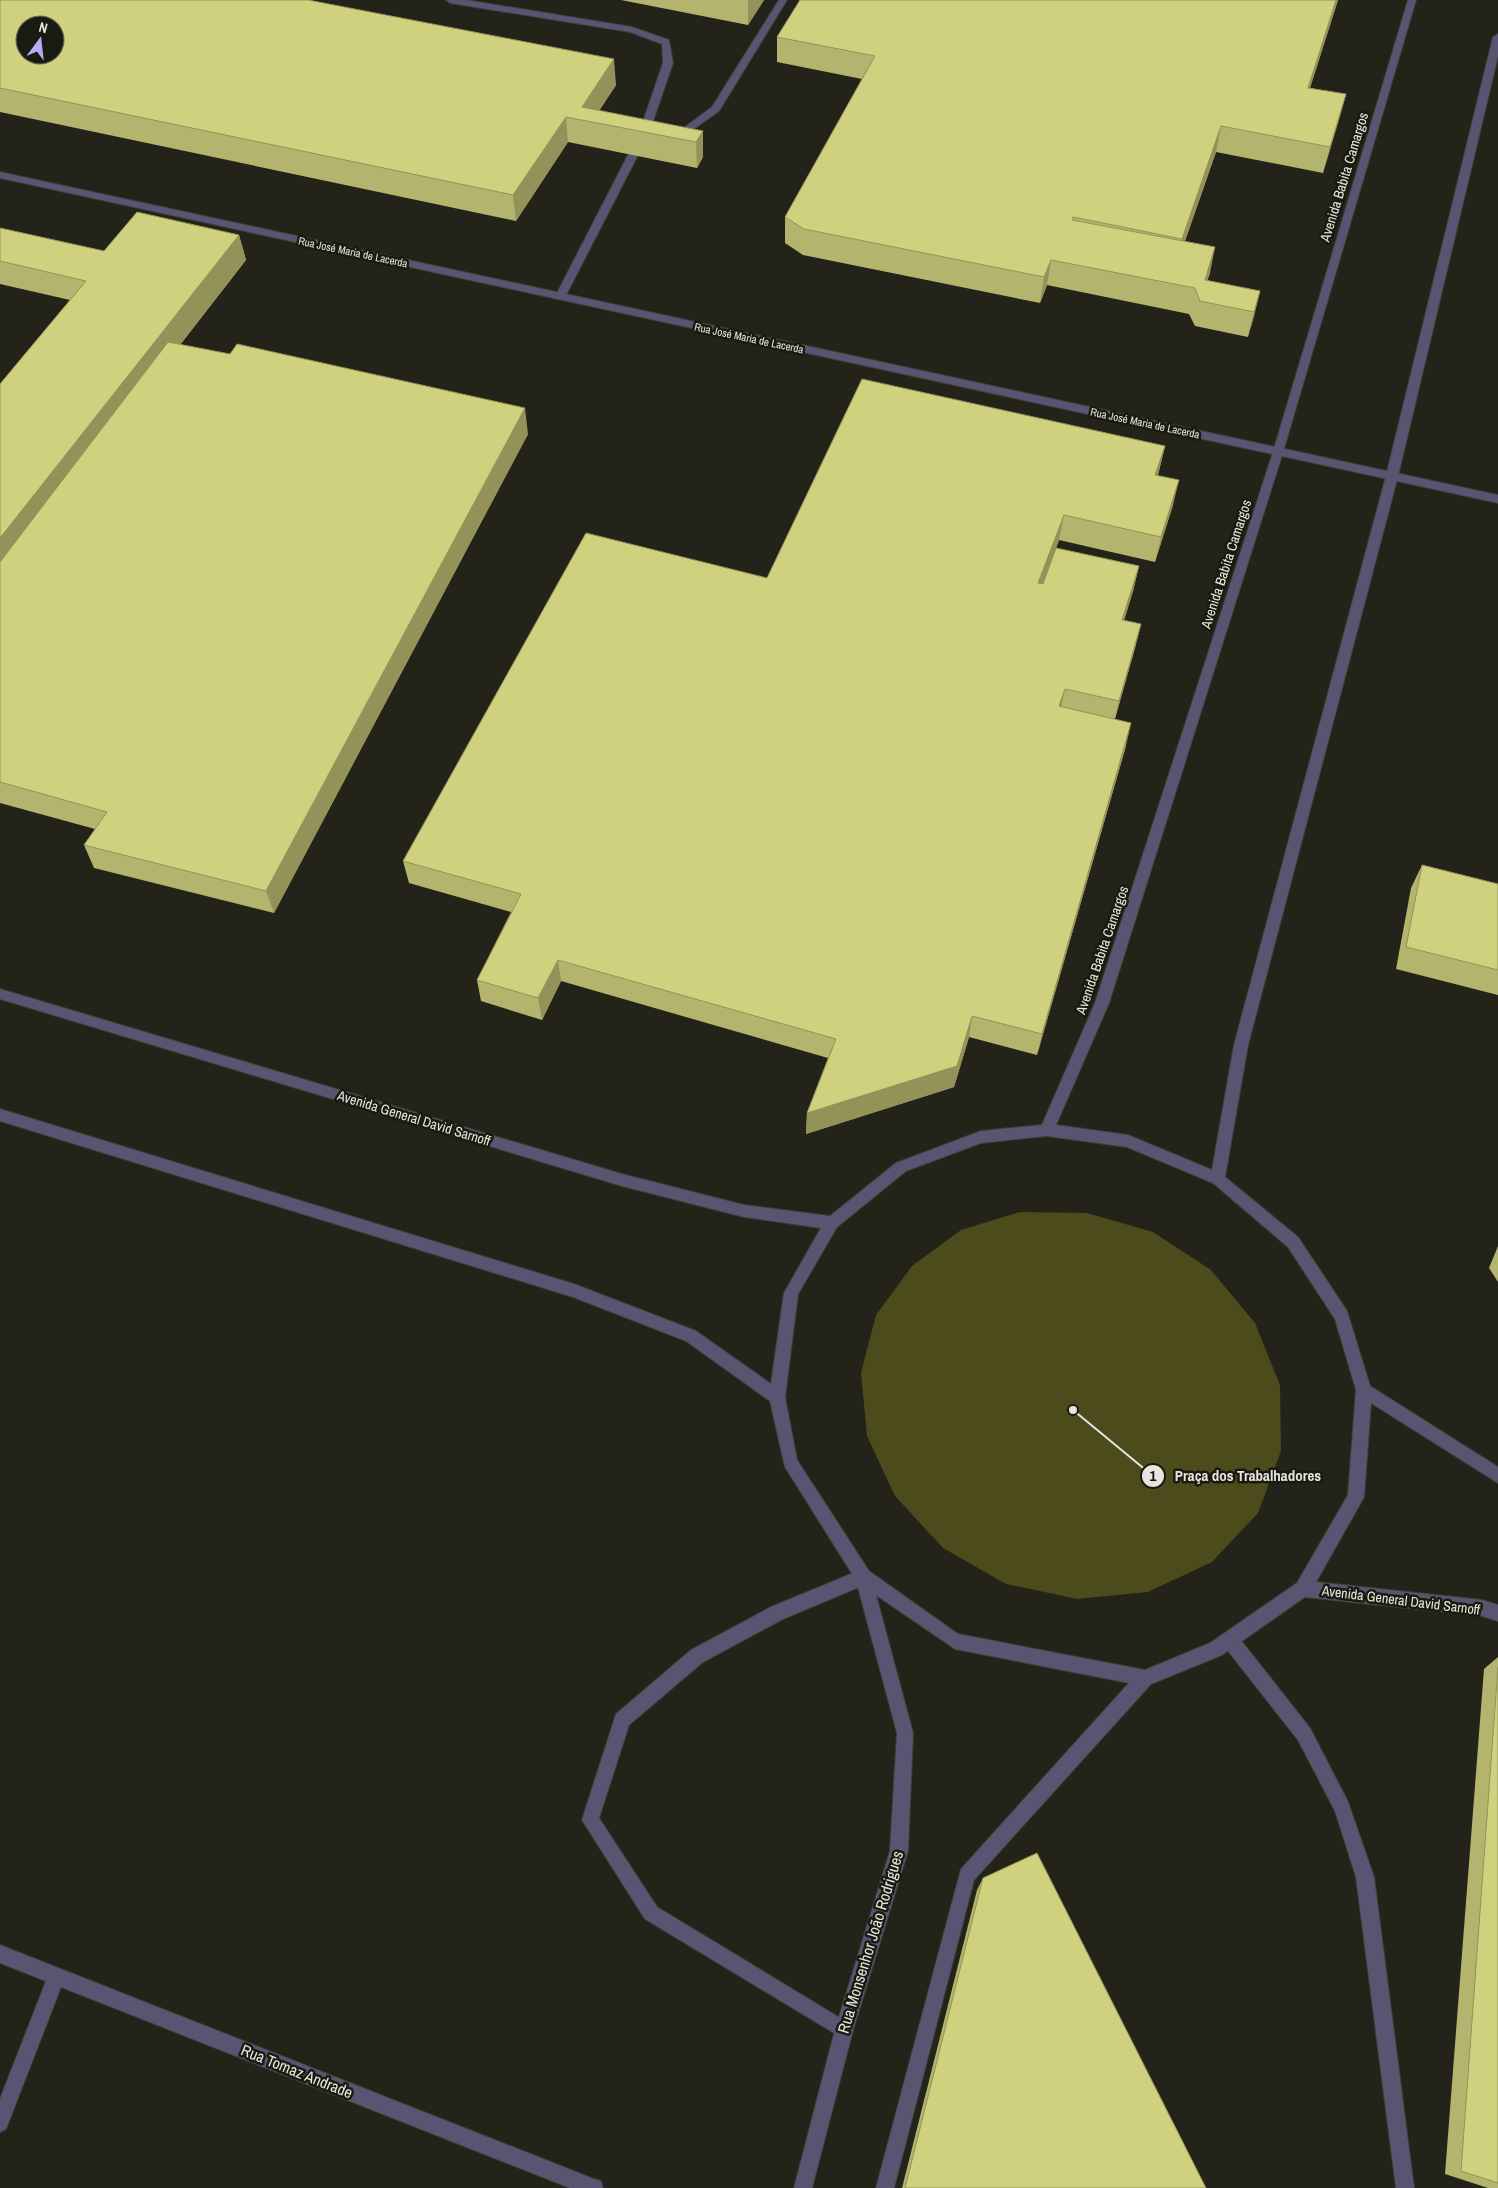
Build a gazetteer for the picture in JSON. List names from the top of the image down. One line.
{"streets":{"street":["Avenida Babita Camargos","Rua José Maria de Lacerda","Avenida General David Sarnoff","Rua Monsenhor João Rodrigues","Rua Tomaz Andrade"]},"crossings":[["Avenida Babita Camargos","Rua José Maria de Lacerda"]],"places":["Praça dos Trabalhadores"],"north":"top"}
